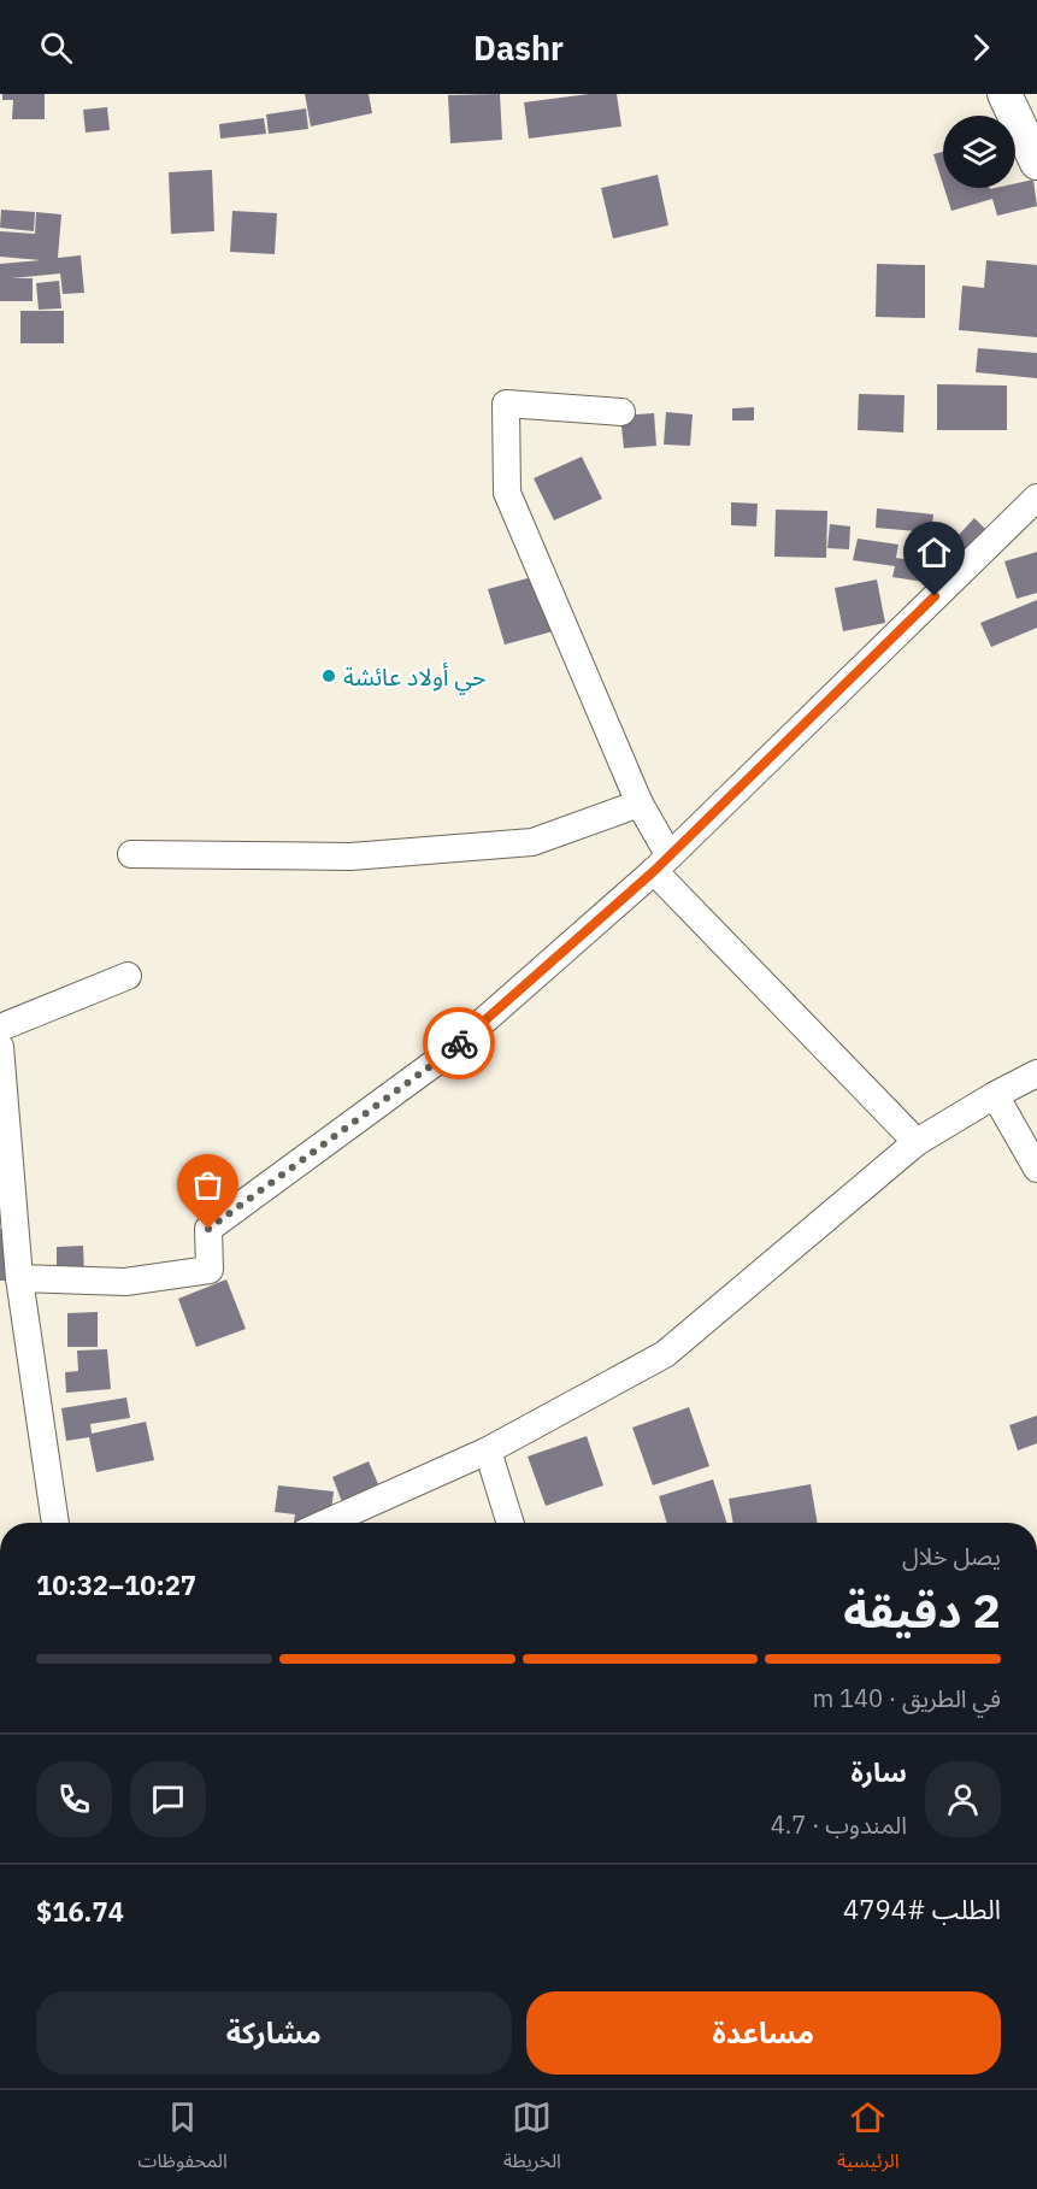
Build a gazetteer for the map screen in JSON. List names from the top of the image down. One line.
{"places":["حي أولاد عائشة"],"page":{"header":"Dashr","heading":["2 دقيقة","يصل خلال","10:27–10:32"],"panel":["سارة","المندوب · 4.7","الطلب #4794","$16.74"],"bar":"في الطريق · 140 m","buttons":["مساعدة","مشاركة"],"tabs":["الرئيسية","الخريطة","المحفوظات"]}}
